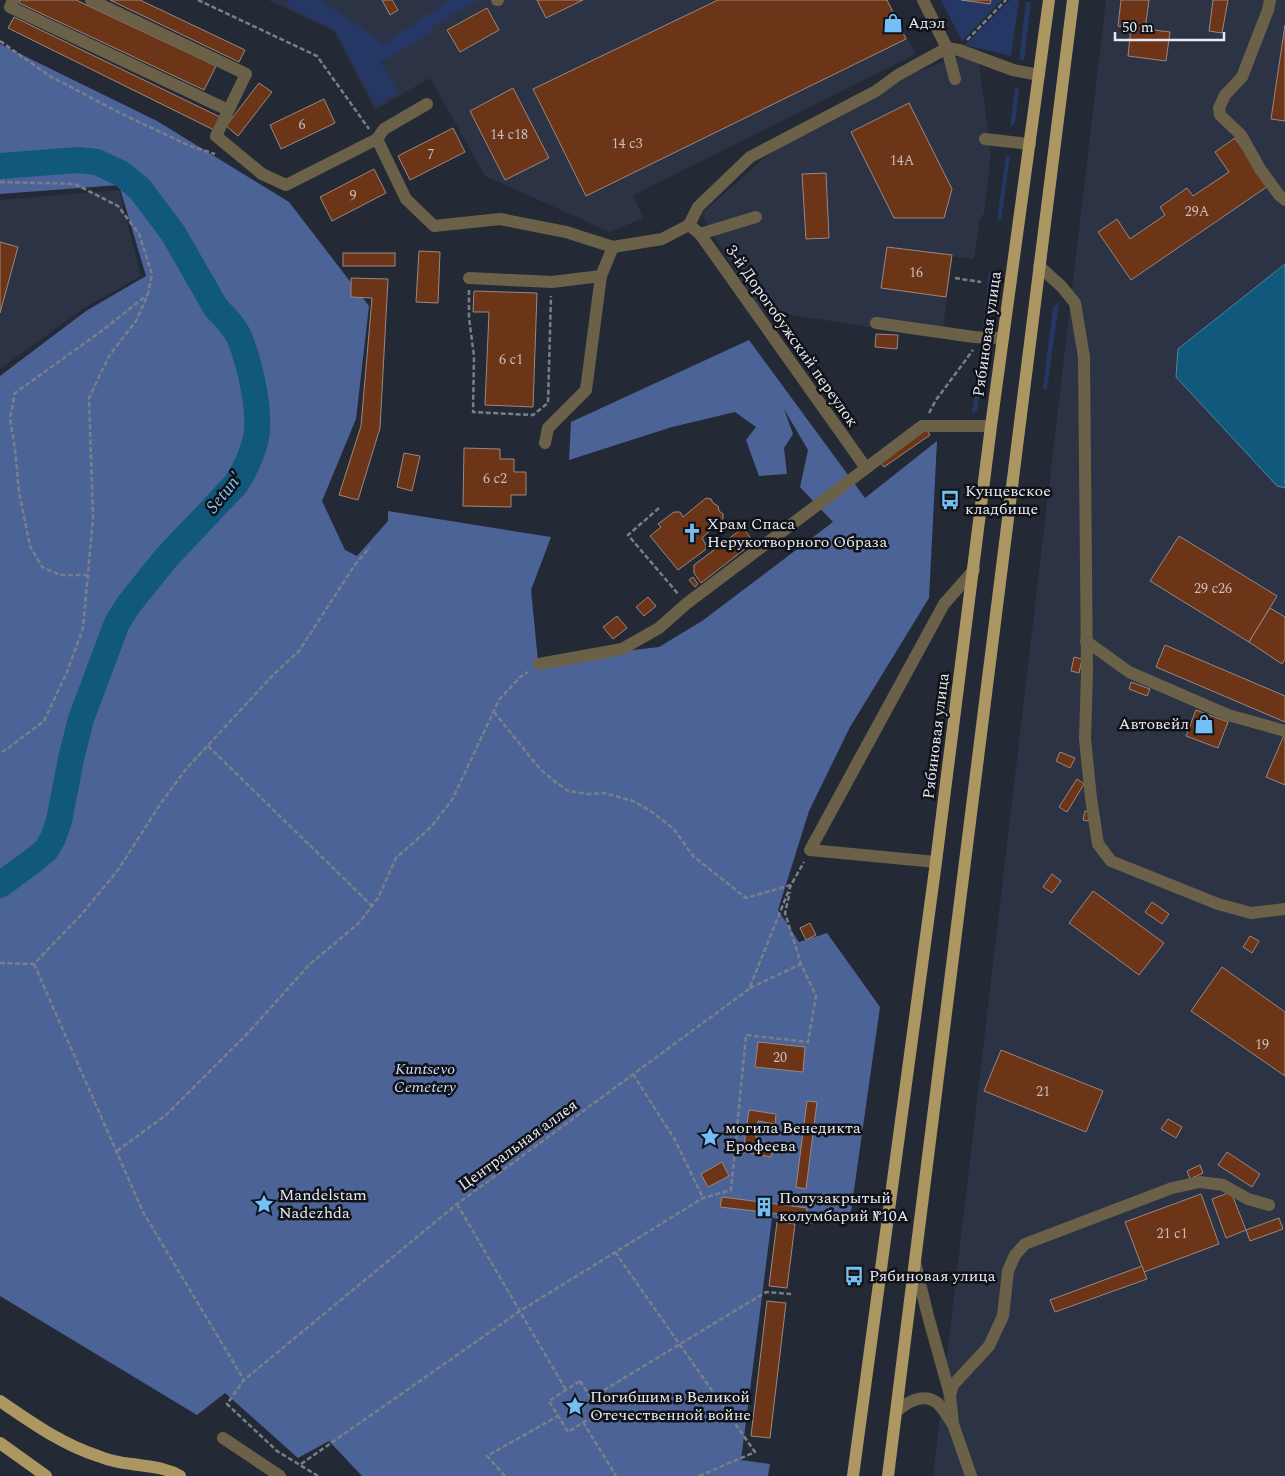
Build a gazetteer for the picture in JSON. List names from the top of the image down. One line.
{"streets":{"main road":["Рябиновая улица"],"street":["3-й Дорогобужский переулок"],"path":["Центральная аллея"]},"water":["Setun'"],"parks":["Kuntsevo Cemetery"],"places":{"shop":["Адэл","Автовейл"],"bus stop":["Кунцевское кладбище","Рябиновая улица"],"church":["Храм Спаса Нерукотворного Образа"],"place":["могила Венедикта Ерофеева","Mandelstam Nadezhda","Погибшим в Великой Отечественной войне"],"building":["Полузакрытый колумбарий №10А"]},"house_numbers":["6","14 с18","14 с3","7","14А","9","29А","16","6 с1","6 с2","29 с26","19","20","21","21 с1"],"scale_bar":"50 m"}
